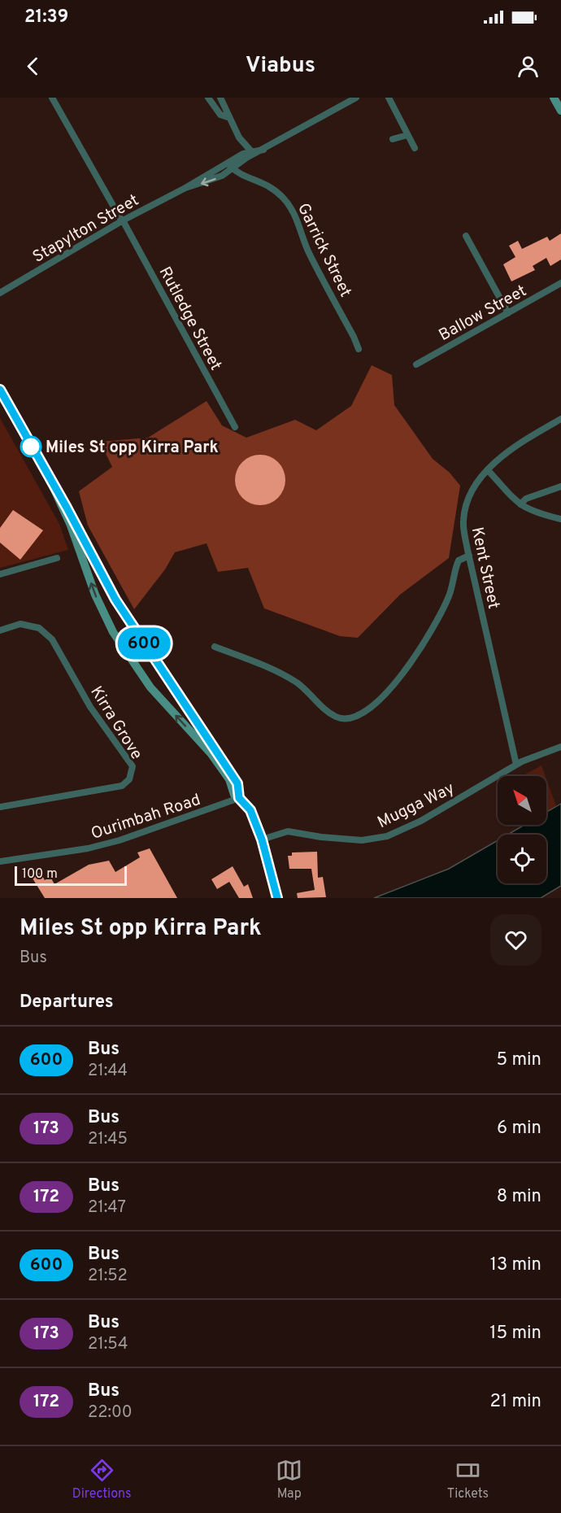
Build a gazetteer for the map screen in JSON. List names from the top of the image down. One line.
{"streets":{"street":["Stapylton Street","Garrick Street","Ballow Street","Rutledge Street","Kent Street","Kirra Grove","Mugga Way","Ourimbah Road"]},"crossings":[["Stapylton Street","Garrick Street"],["Stapylton Street","Rutledge Street"],["Kent Street","Mugga Way"]],"places":["Miles St opp Kirra Park"],"lines":["bus line 600"],"scale_bar":"100 m","north":"top left","page":{"status":"21:39","header":"Viabus","on_map":"600","scale":"100 m","heading":[["Miles St opp Kirra Park","Bus"],"Departures"],"list":[{"mark":"600","name":"Bus","note":"21:44","value":"5 min"},{"mark":"173","name":"Bus","note":"21:45","value":"6 min"},{"mark":"172","name":"Bus","note":"21:47","value":"8 min"},{"mark":"600","name":"Bus","note":"21:52","value":"13 min"},{"mark":"173","name":"Bus","note":"21:54","value":"15 min"},{"mark":"172","name":"Bus","note":"22:00","value":"21 min"}],"tabs":["Directions","Map","Tickets"]}}
